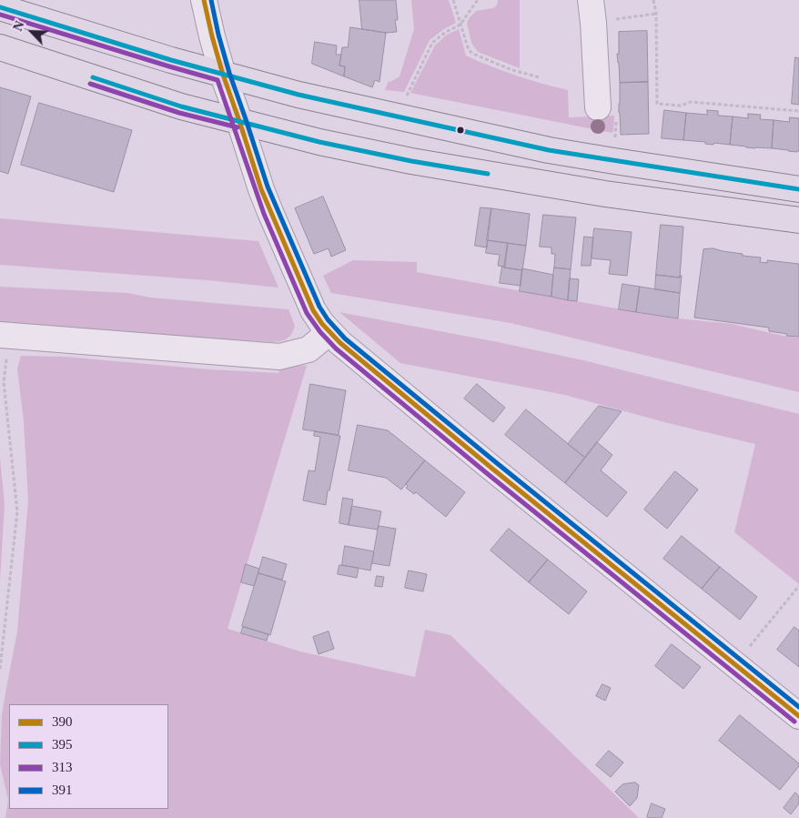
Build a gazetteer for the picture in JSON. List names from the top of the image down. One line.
{"lines":["transit line 390","transit line 391","transit line 395","transit line 313"],"legend":["390","395","313","391"],"north":"top left"}
